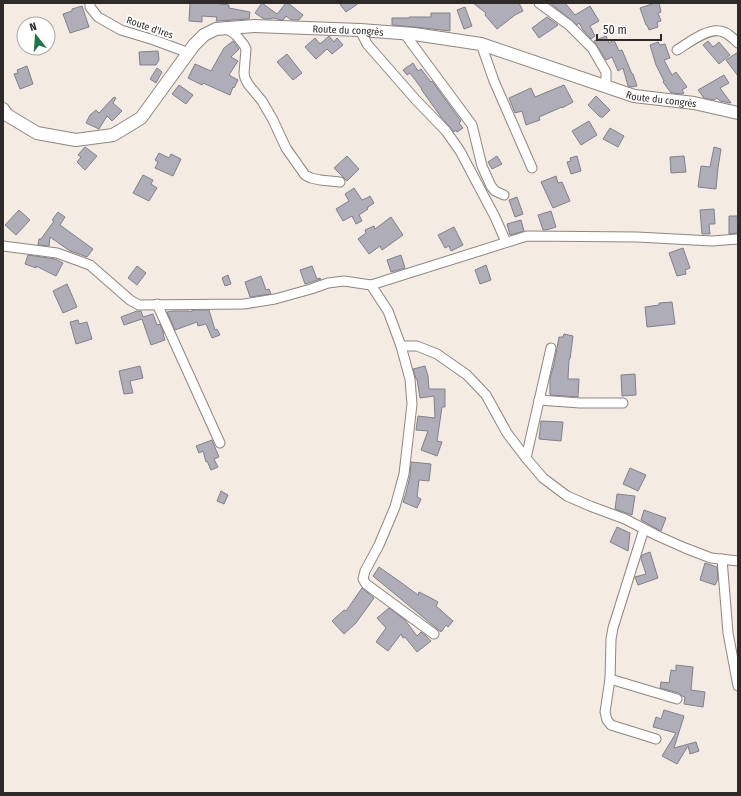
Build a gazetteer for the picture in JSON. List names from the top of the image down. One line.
{"streets":{"main road":["Route du congrès"],"street":["Route d'Ires"]},"crossings":[["Route d'Ires","Route du congrès"]],"scale_bar":"50 m","north":"top"}
